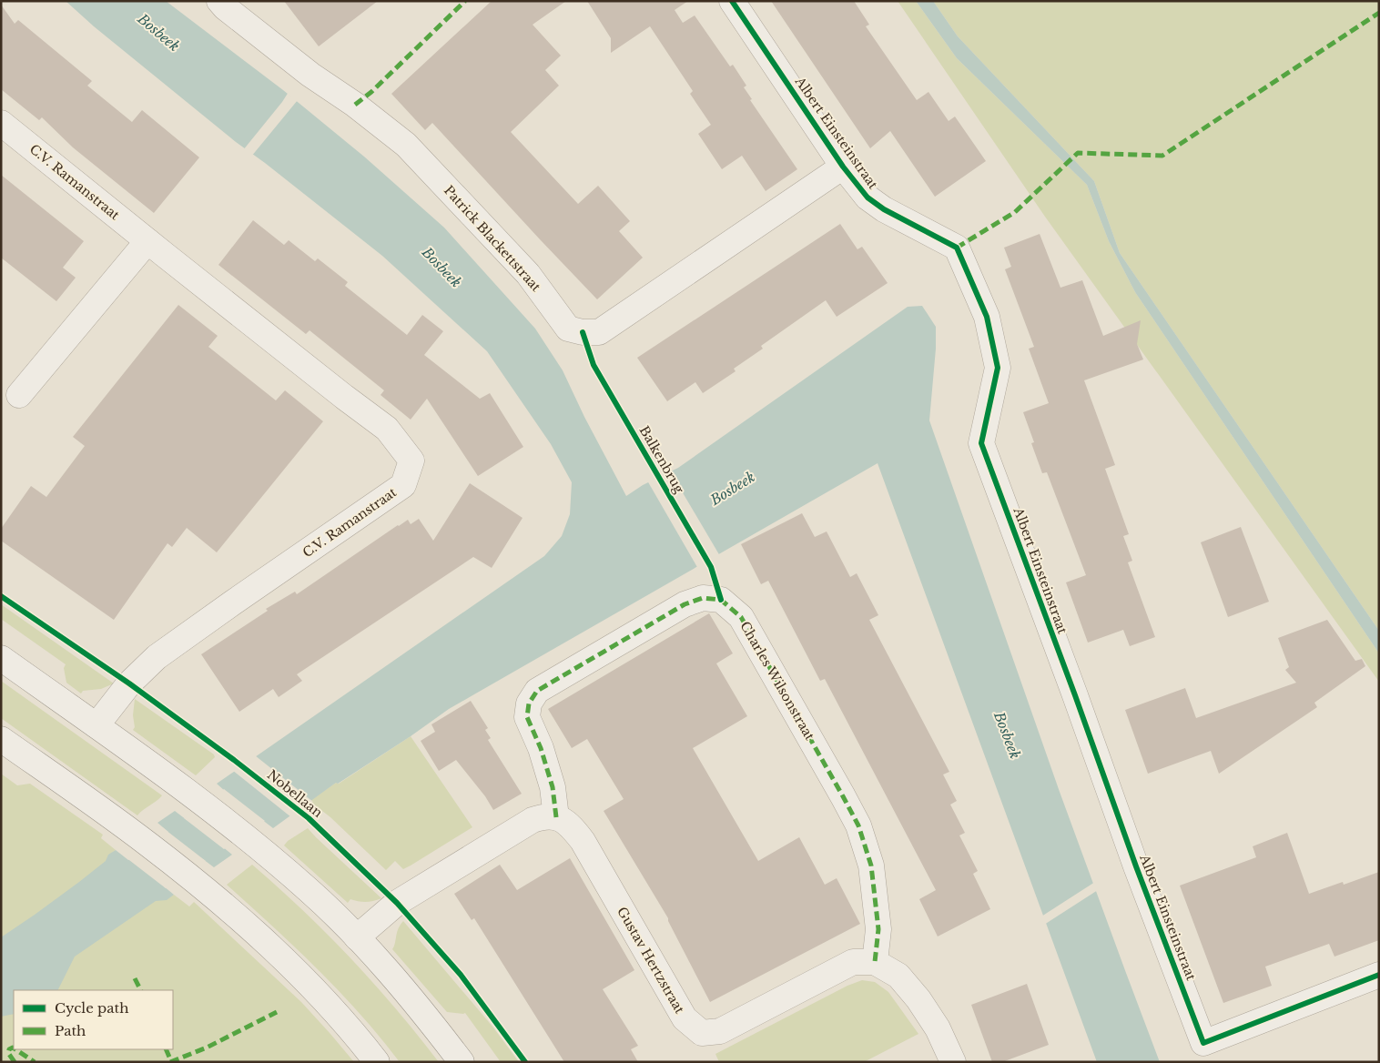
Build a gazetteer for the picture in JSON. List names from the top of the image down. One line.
{"streets":{"street":["Albert Einsteinstraat","C.V. Ramanstraat","Patrick Blackettstraat","Charles Wilsonstraat","Gustav Hertzstraat"],"cycle path":["Balkenbrug","Nobellaan"]},"crossings":[["Albert Einsteinstraat","Patrick Blackettstraat"],["Charles Wilsonstraat","Gustav Hertzstraat"]],"water":["Bosbeek"],"legend":["Cycle path","Path"]}
